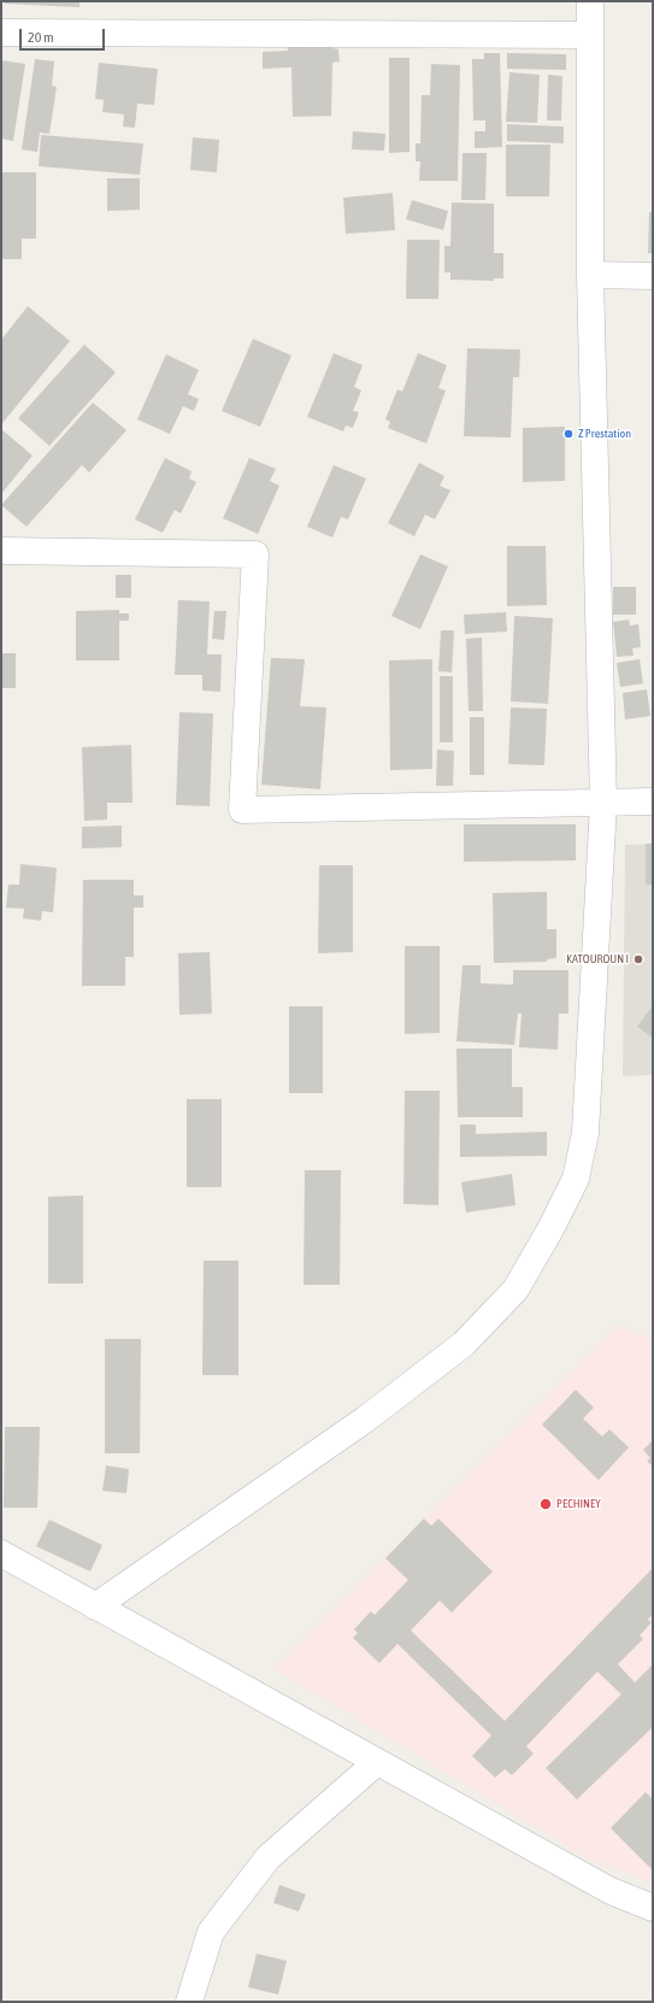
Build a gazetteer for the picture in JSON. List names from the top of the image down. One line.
{"places":["Z Prestation","KATOUROUN I","PECHINEY"],"scale_bar":"20 m"}
